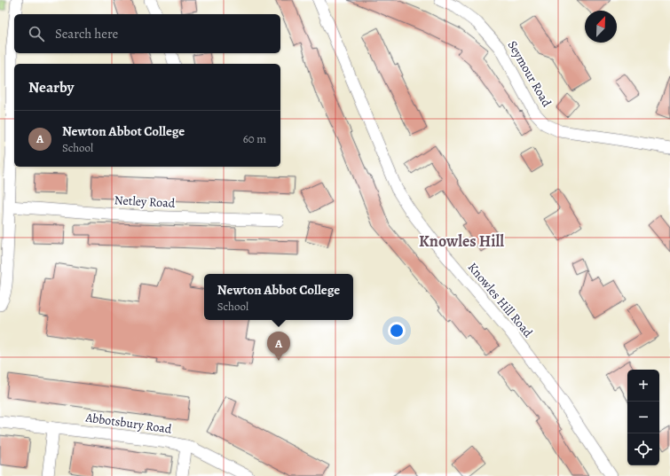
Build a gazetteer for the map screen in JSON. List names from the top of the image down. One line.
{"streets":{"street":["Seymour Road","Netley Road","Knowles Hill Road","Abbotsbury Road"]},"districts":["Knowles Hill"],"north":"top right","page":{"search":"Search here","heading":"Nearby","list":[{"mark":"A","name":"Newton Abbot College","note":"School","value":"60 m"}],"popup":["Newton Abbot College","School"],"pins":"A","map_buttons":["+","−"]}}
